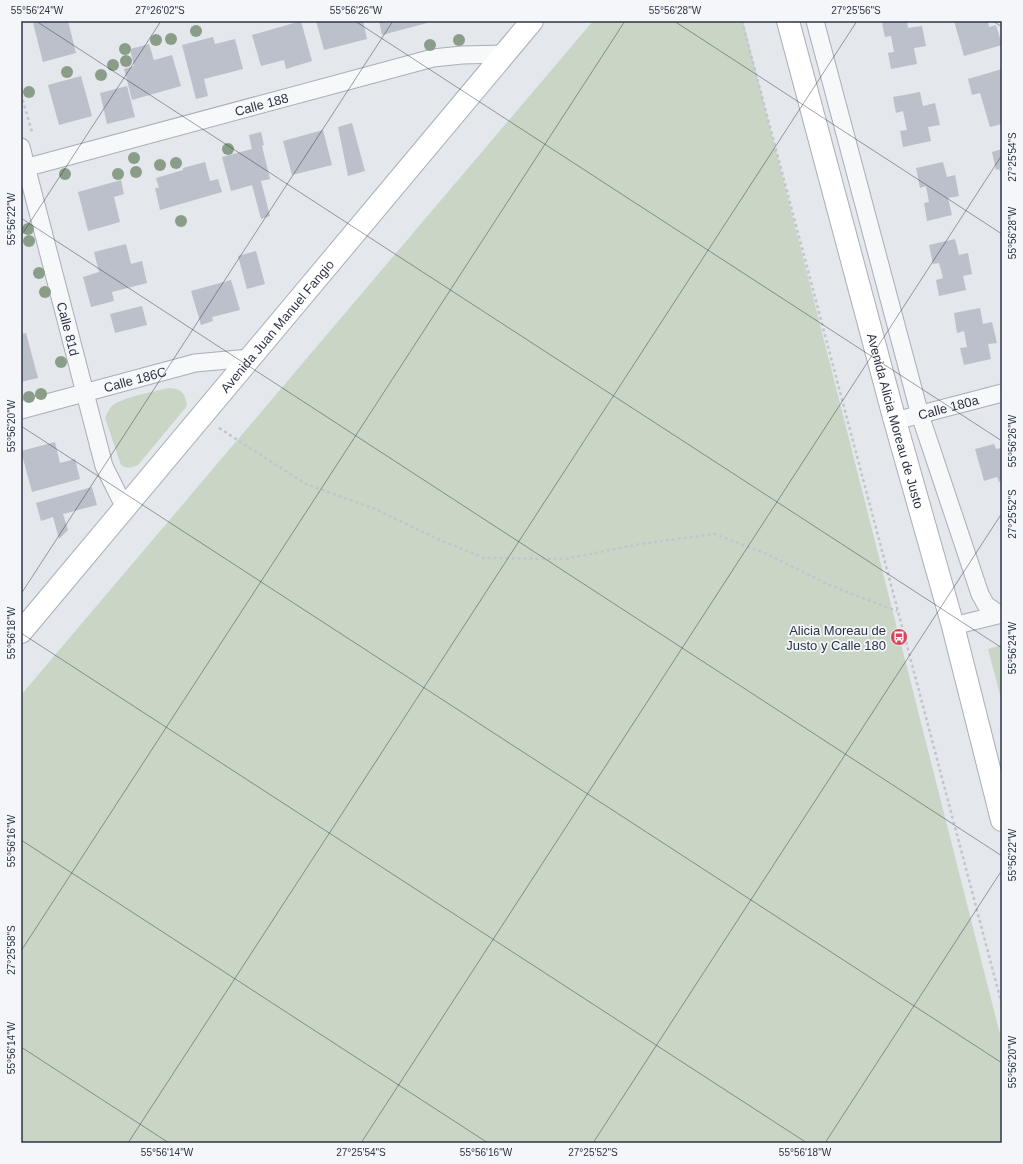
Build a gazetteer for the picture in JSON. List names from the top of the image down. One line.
{"streets":{"main road":["Avenida Juan Manuel Fangio","Avenida Alicia Moreau de Justo"],"street":["Calle 188","Calle 81d","Calle 186C","Calle 180a"]},"crossings":[["Calle 188","Avenida Juan Manuel Fangio"],["Calle 188","Calle 81d"],["Avenida Juan Manuel Fangio","Calle 81d"],["Avenida Juan Manuel Fangio","Calle 186C"],["Calle 81d","Calle 186C"],["Calle 180a","Avenida Alicia Moreau de Justo"]],"places":{"bus stop":["Alicia Moreau de Justo y Calle 180"]},"coordinates":["55°56'24\"W","27°26'02\"S","55°56'26\"W","55°56'28\"W","27°25'56\"S","27°25'54\"S","55°56'22\"W","55°56'20\"W","27°25'52\"S","55°56'18\"W","55°56'16\"W","27°25'58\"S","55°56'14\"W"]}
